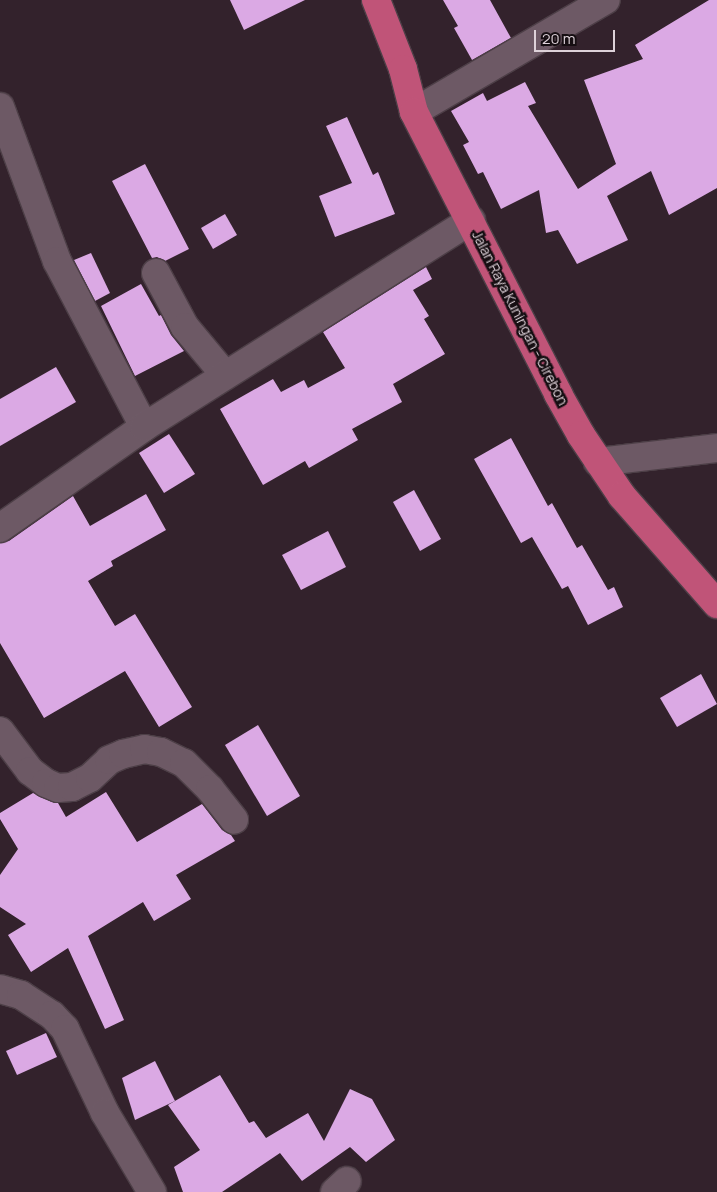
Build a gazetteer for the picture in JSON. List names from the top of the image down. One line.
{"streets":{"highway":["Jalan Raya Kuningan - Cirebon"]},"scale_bar":"20 m"}
